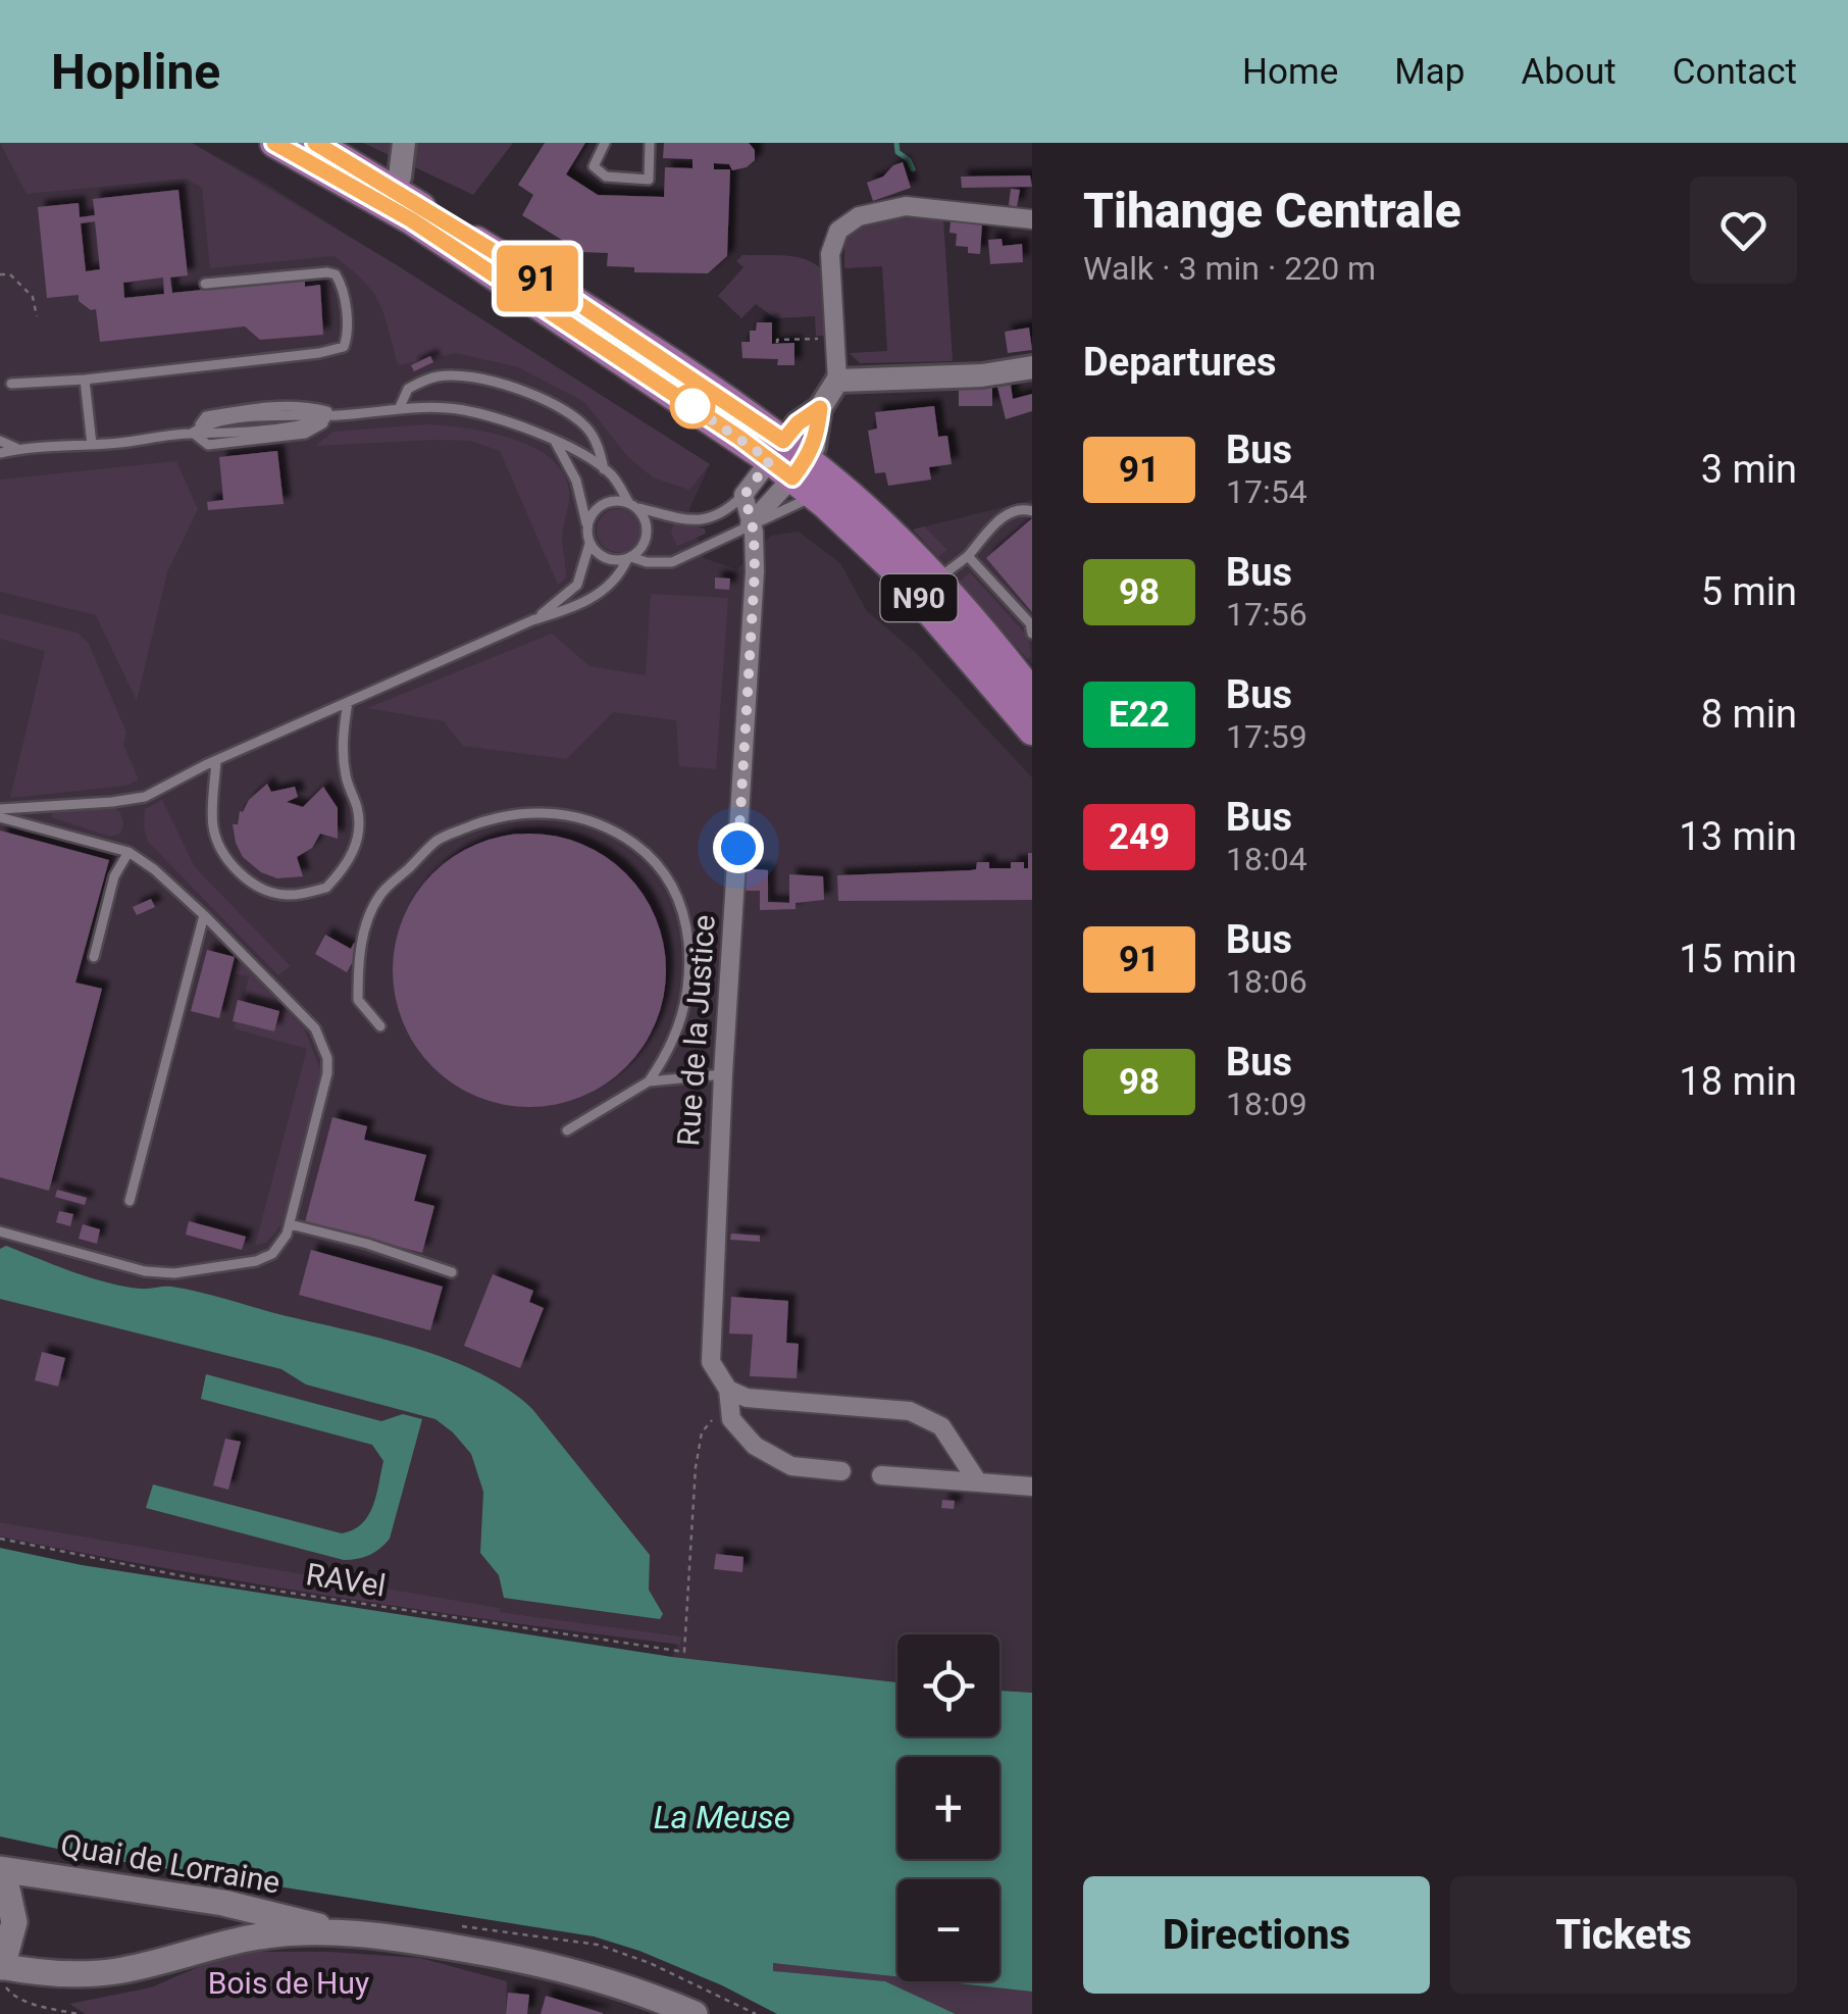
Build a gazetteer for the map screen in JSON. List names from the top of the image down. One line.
{"streets":{"main road":["N90","Quai de Lorraine"],"street":["Rue de la Justice"],"path":["RAVel"]},"crossings":[["Rue de la Justice","RAVel"]],"water":["La Meuse"],"parks":["Bois de Huy"],"lines":["bus line 91"],"page":{"header":"Hopline","nav":["Home","Map","About","Contact"],"on_map":"91","heading":[["Tihange Centrale","Walk · 3 min · 220 m"],"Departures"],"list":[{"mark":"91","name":"Bus","note":"17:54","value":"3 min"},{"mark":"98","name":"Bus","note":"17:56","value":"5 min"},{"mark":"E22","name":"Bus","note":"17:59","value":"8 min"},{"mark":"249","name":"Bus","note":"18:04","value":"13 min"},{"mark":"91","name":"Bus","note":"18:06","value":"15 min"},{"mark":"98","name":"Bus","note":"18:09","value":"18 min"}],"map_buttons":["+","−"],"buttons":["Directions","Tickets"]}}
